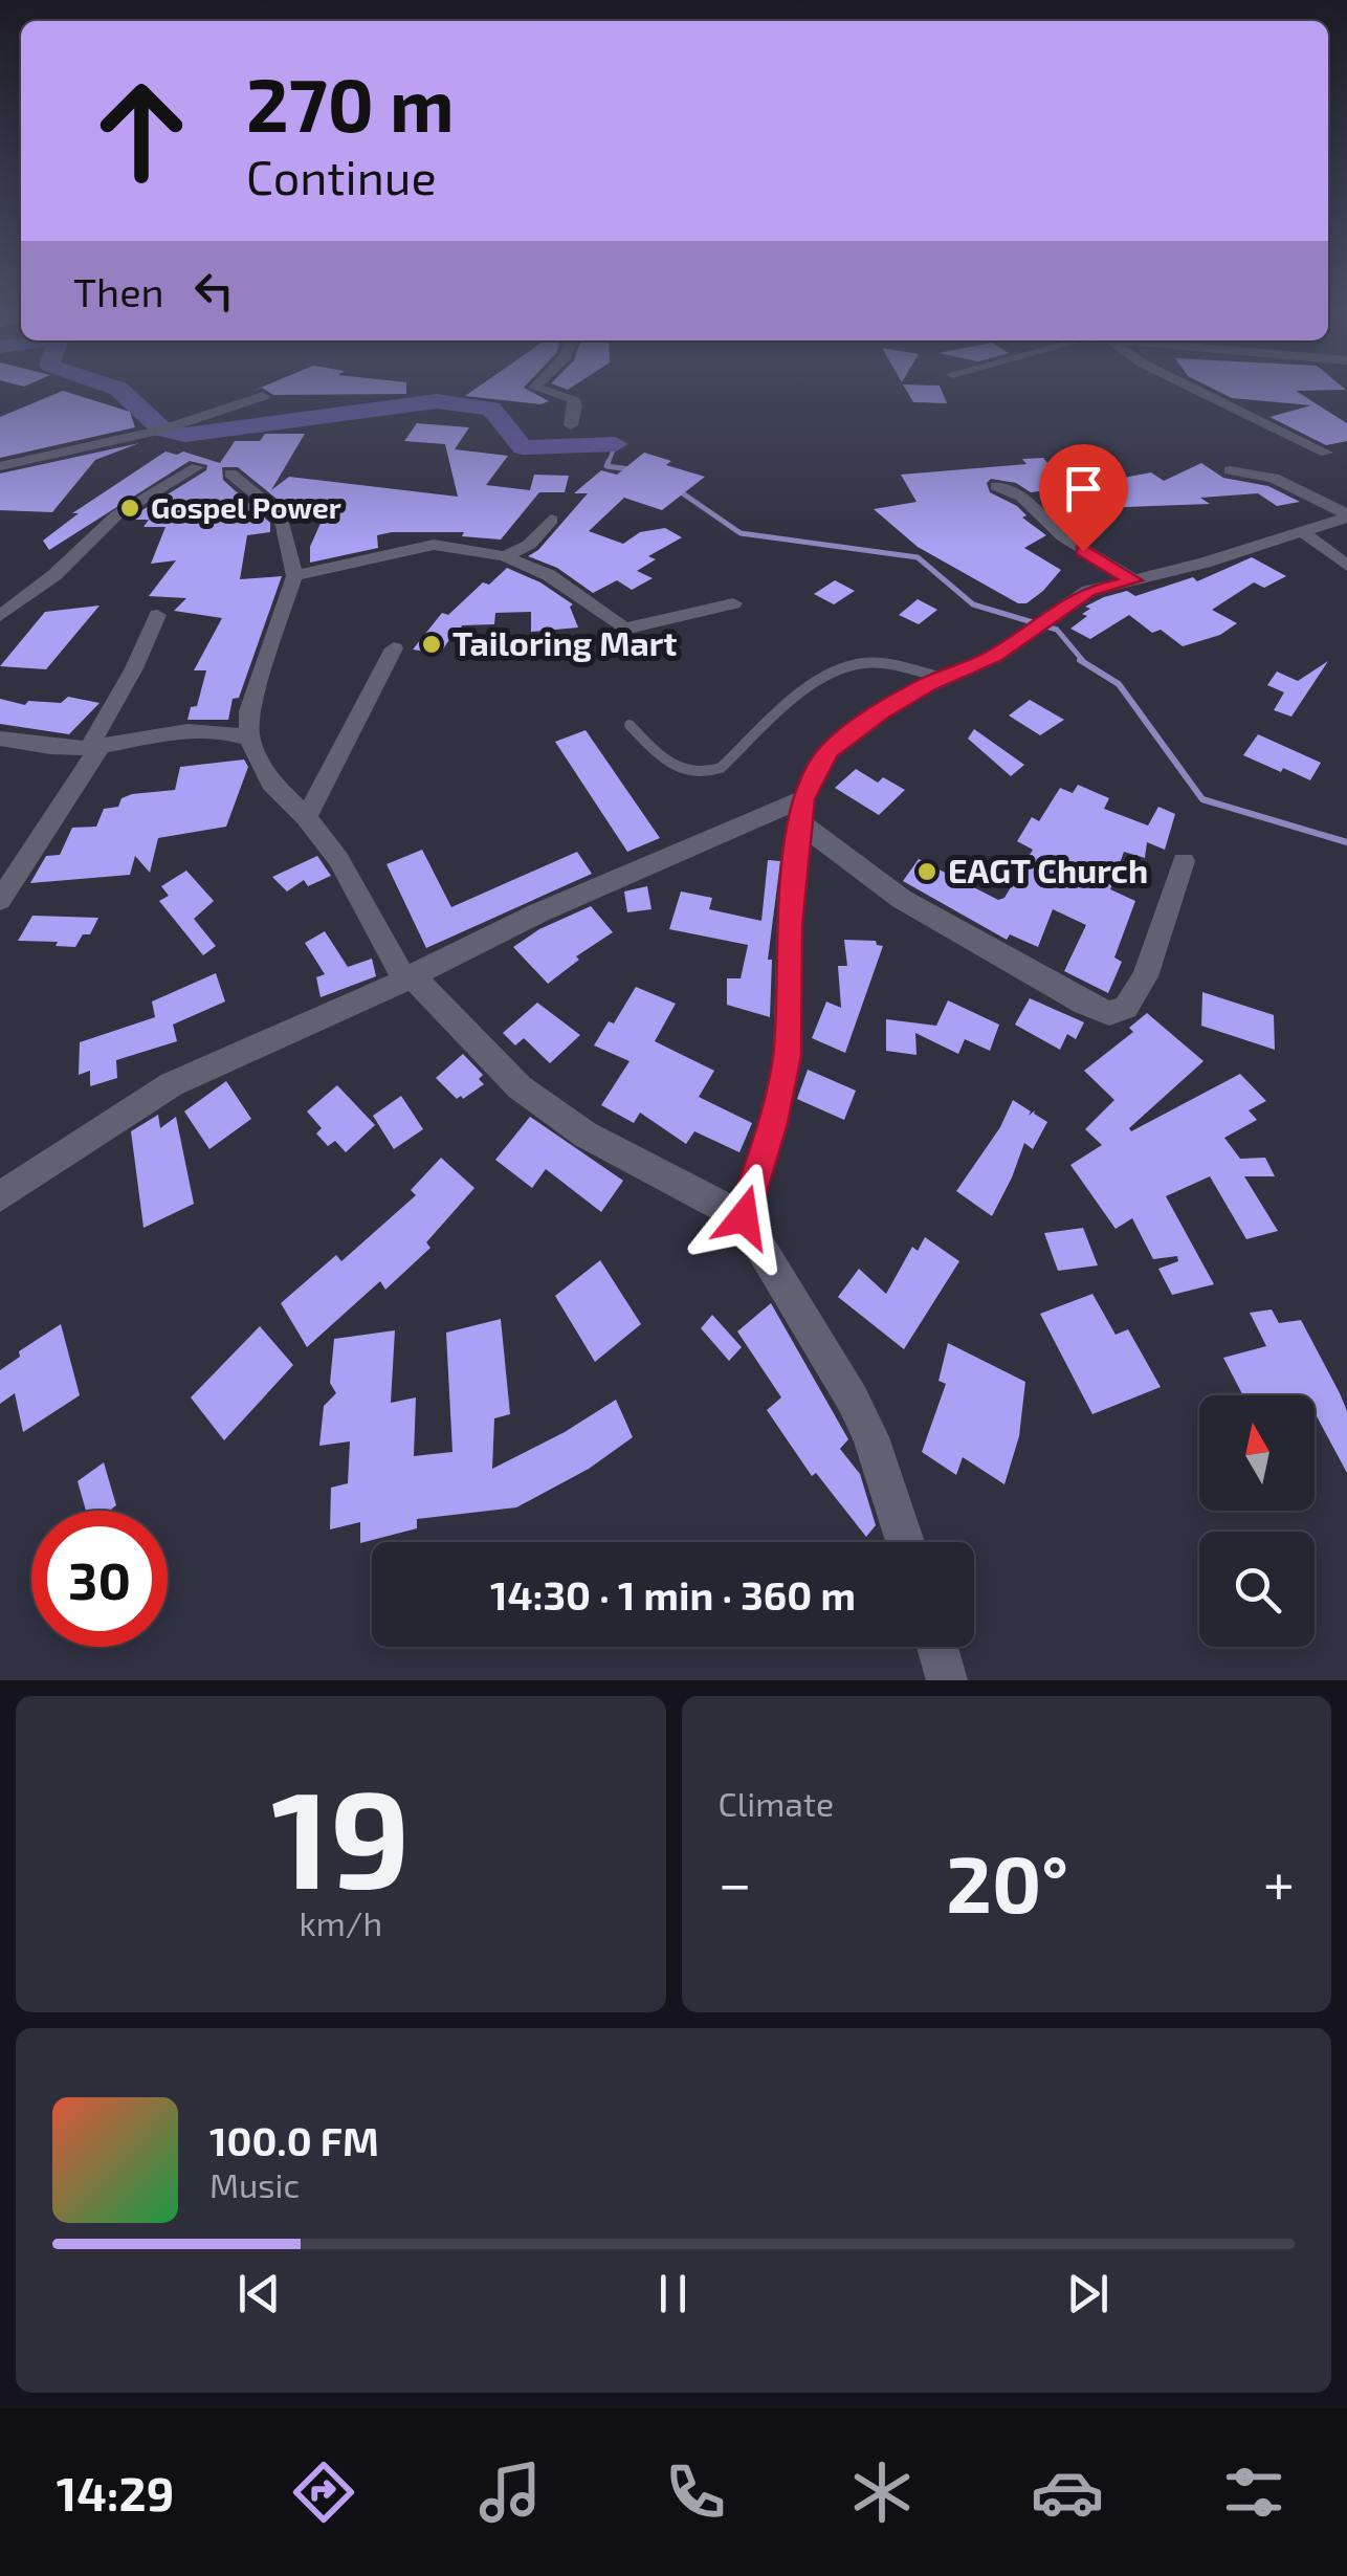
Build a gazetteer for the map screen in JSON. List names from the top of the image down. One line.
{"places":["Gospel Power","Tailoring Mart","EAGT Church"],"north":"top","page":{"turn":["270 m","Continue"],"then":"Then","limit":"30","trip":"14:30 · 1 min · 360 m","tile":[["19","km/h"],"Climate"],"heat":["−","20°","+"],"song":["100.0 FM","Music"],"tabs":"14:29"}}
